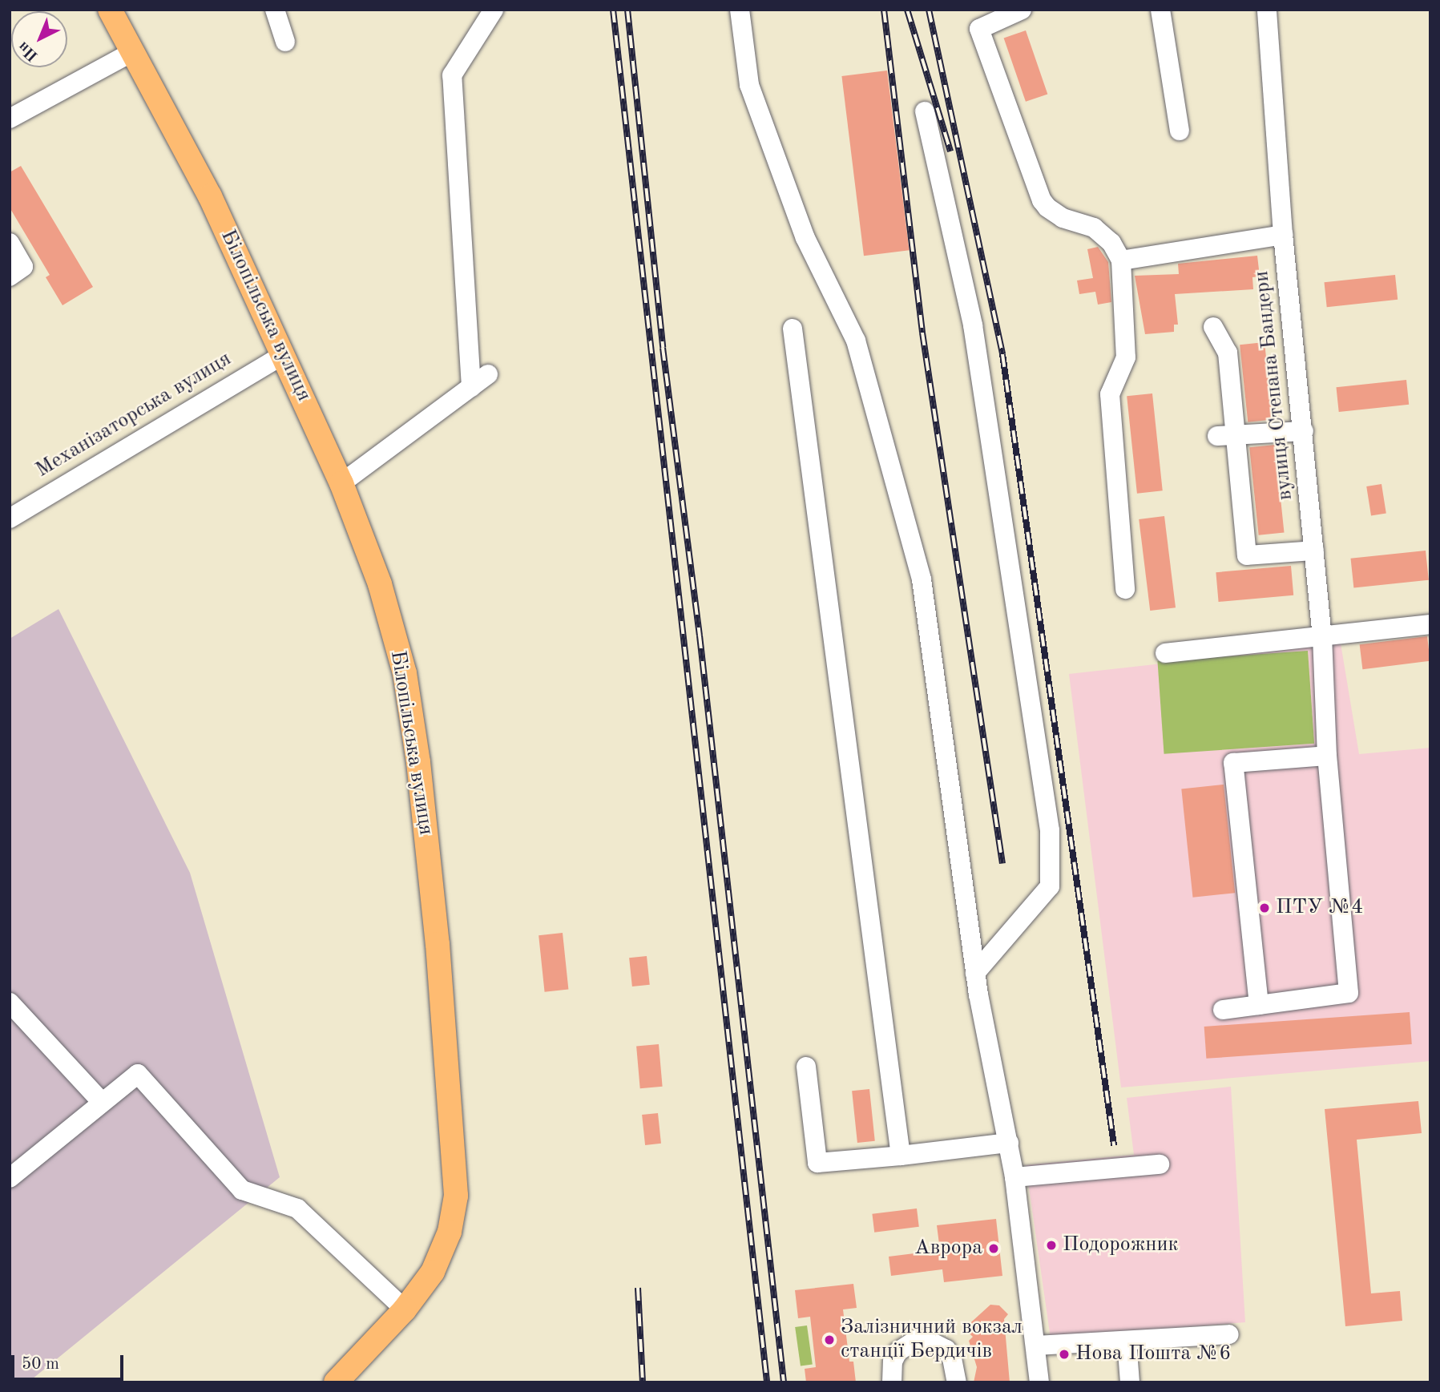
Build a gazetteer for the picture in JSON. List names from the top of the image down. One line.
{"streets":{"main road":["Білопільська вулиця"],"street":["вулиця Степана Бандери","Механізаторська вулиця"]},"crossings":[["Білопільська вулиця","Механізаторська вулиця"]],"places":["ПТУ №4","Подорожник","Аврора","Залізничний вокзал станції Бердичів","Нова Пошта №6"],"scale_bar":"50 m","north":"bottom left"}
